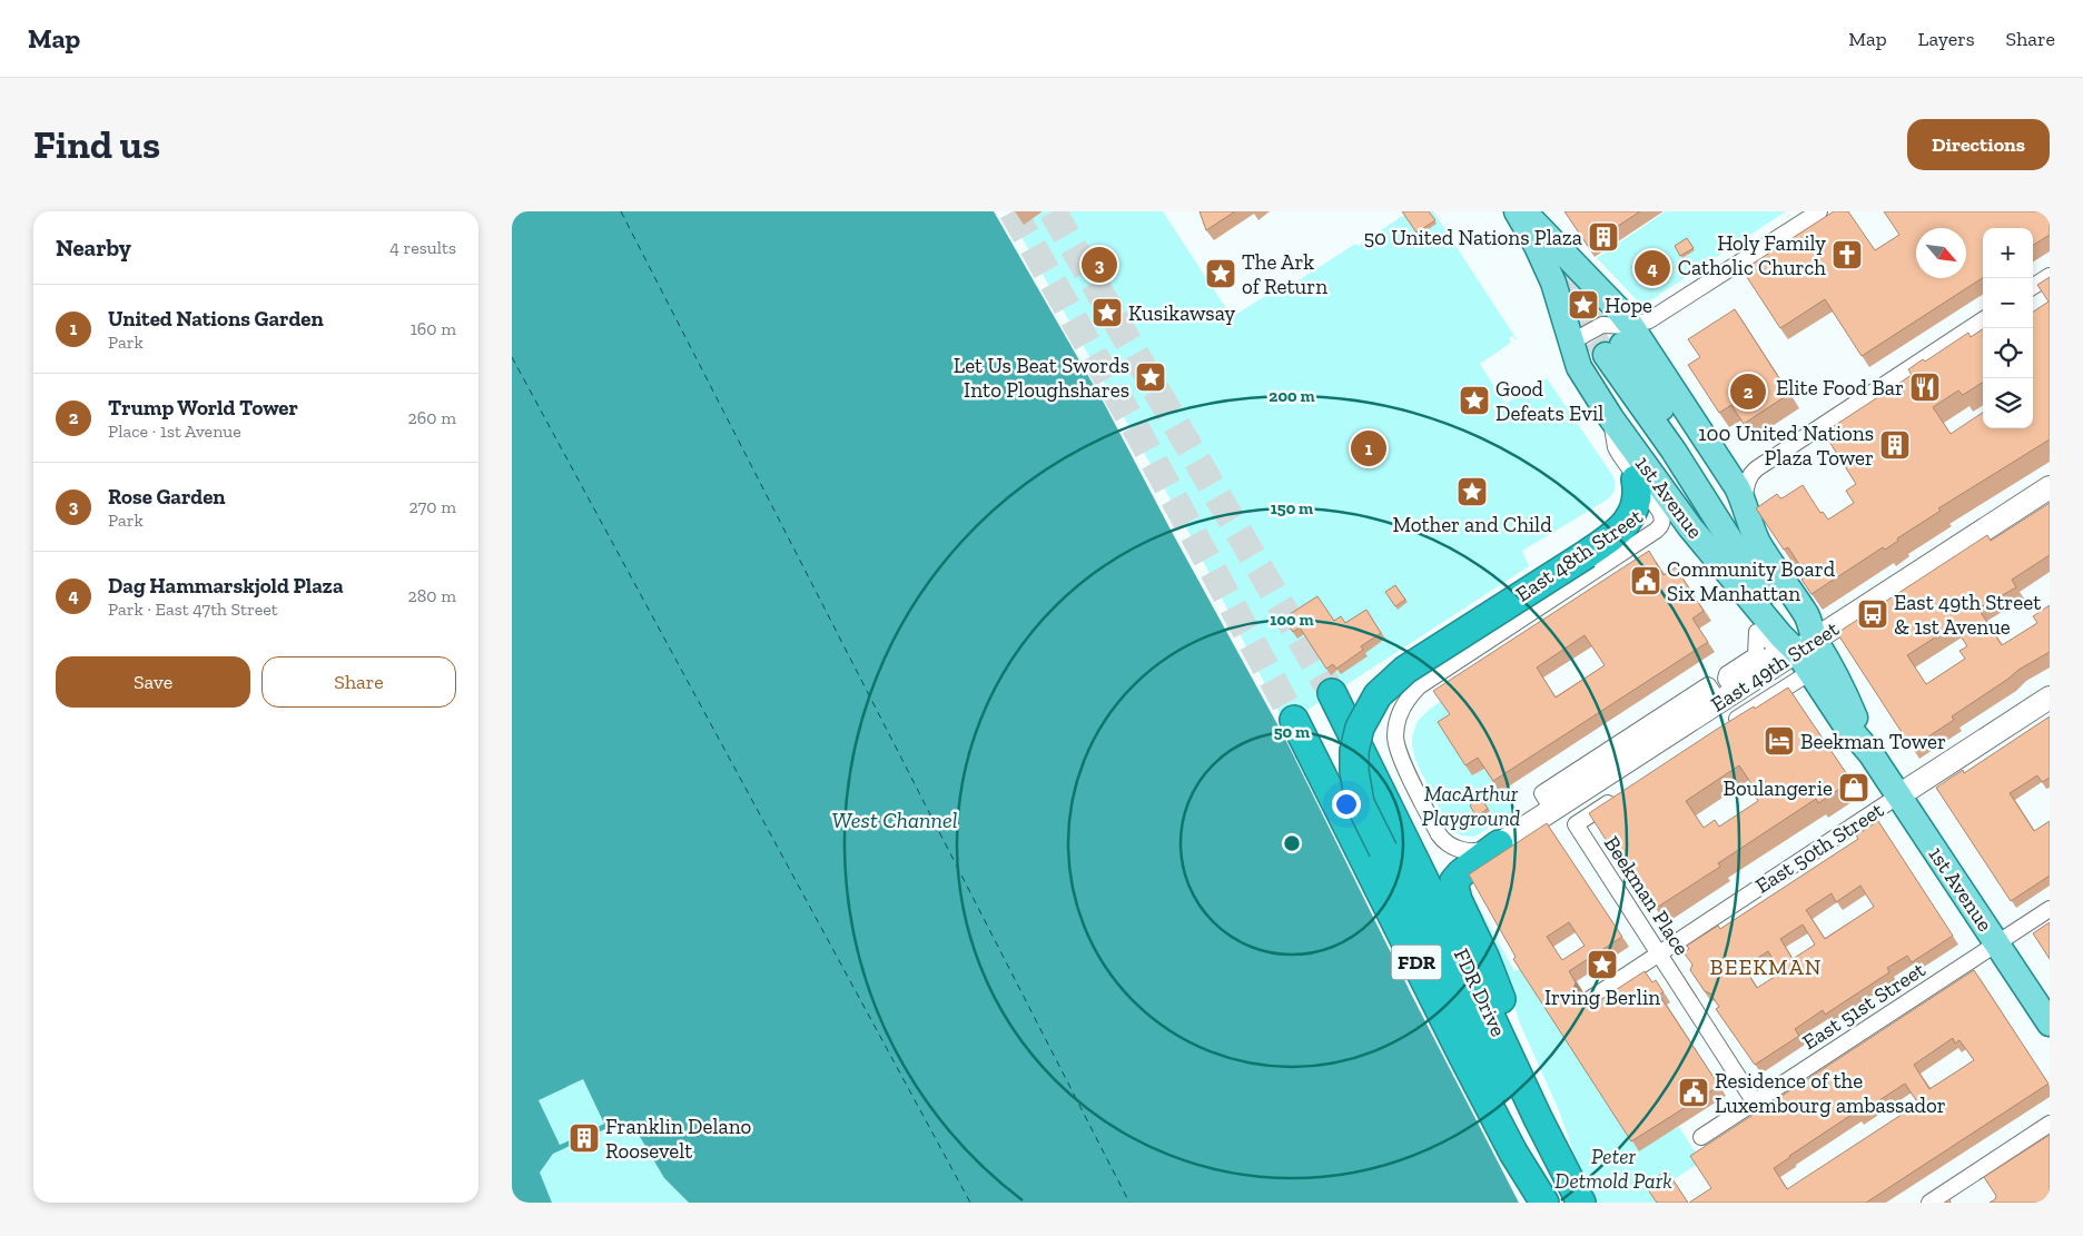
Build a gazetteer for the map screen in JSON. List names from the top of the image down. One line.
{"streets":{"highway":["FDR","FDR Drive"],"main road":["1st Avenue","East 49th Street","East 50th Street"],"street":["East 48th Street","Beekman Place","East 51st Street"]},"crossings":[["1st Avenue","East 48th Street"],["1st Avenue","East 49th Street"],["1st Avenue","East 50th Street"],["1st Avenue","East 51st Street"],["East 48th Street","East 49th Street"],["East 50th Street","Beekman Place"],["Beekman Place","East 51st Street"]],"districts":["BEEKMAN"],"water":["West Channel"],"parks":["MacArthur Playground","Peter Detmold Park"],"places":{"building":["50 United Nations Plaza","100 United Nations Plaza Tower","Franklin Delano Roosevelt"],"church":["Holy Family Catholic Church"],"place":["The Ark of Return","Hope","Kusikawsay","Let Us Beat Swords Into Ploughshares","Good Defeats Evil","Mother and Child","Irving Berlin"],"restaurant":["Elite Food Bar"],"public building":["Community Board Six Manhattan","Residence of the Luxembourg ambassador"],"bus stop":["East 49th Street & 1st Avenue"],"hotel":["Beekman Tower"],"shop":["Boulangerie"]},"north":"bottom right","page":{"header":"Map","nav":["Map","Layers","Share"],"buttons":["Directions",["Save","Share"]],"title":"Find us","heading":["Nearby","4 results"],"map_buttons":["+","−"],"pins":["3","4","2","1"],"list":[{"mark":"1","name":"United Nations Garden","note":"Park","value":"160 m"},{"mark":"2","name":"Trump World Tower","note":"Place · 1st Avenue","value":"260 m"},{"mark":"3","name":"Rose Garden","note":"Park","value":"270 m"},{"mark":"4","name":"Dag Hammarskjold Plaza","note":"Park · East 47th Street","value":"280 m"}]},"rings":["200 m","150 m","100 m","50 m"]}
